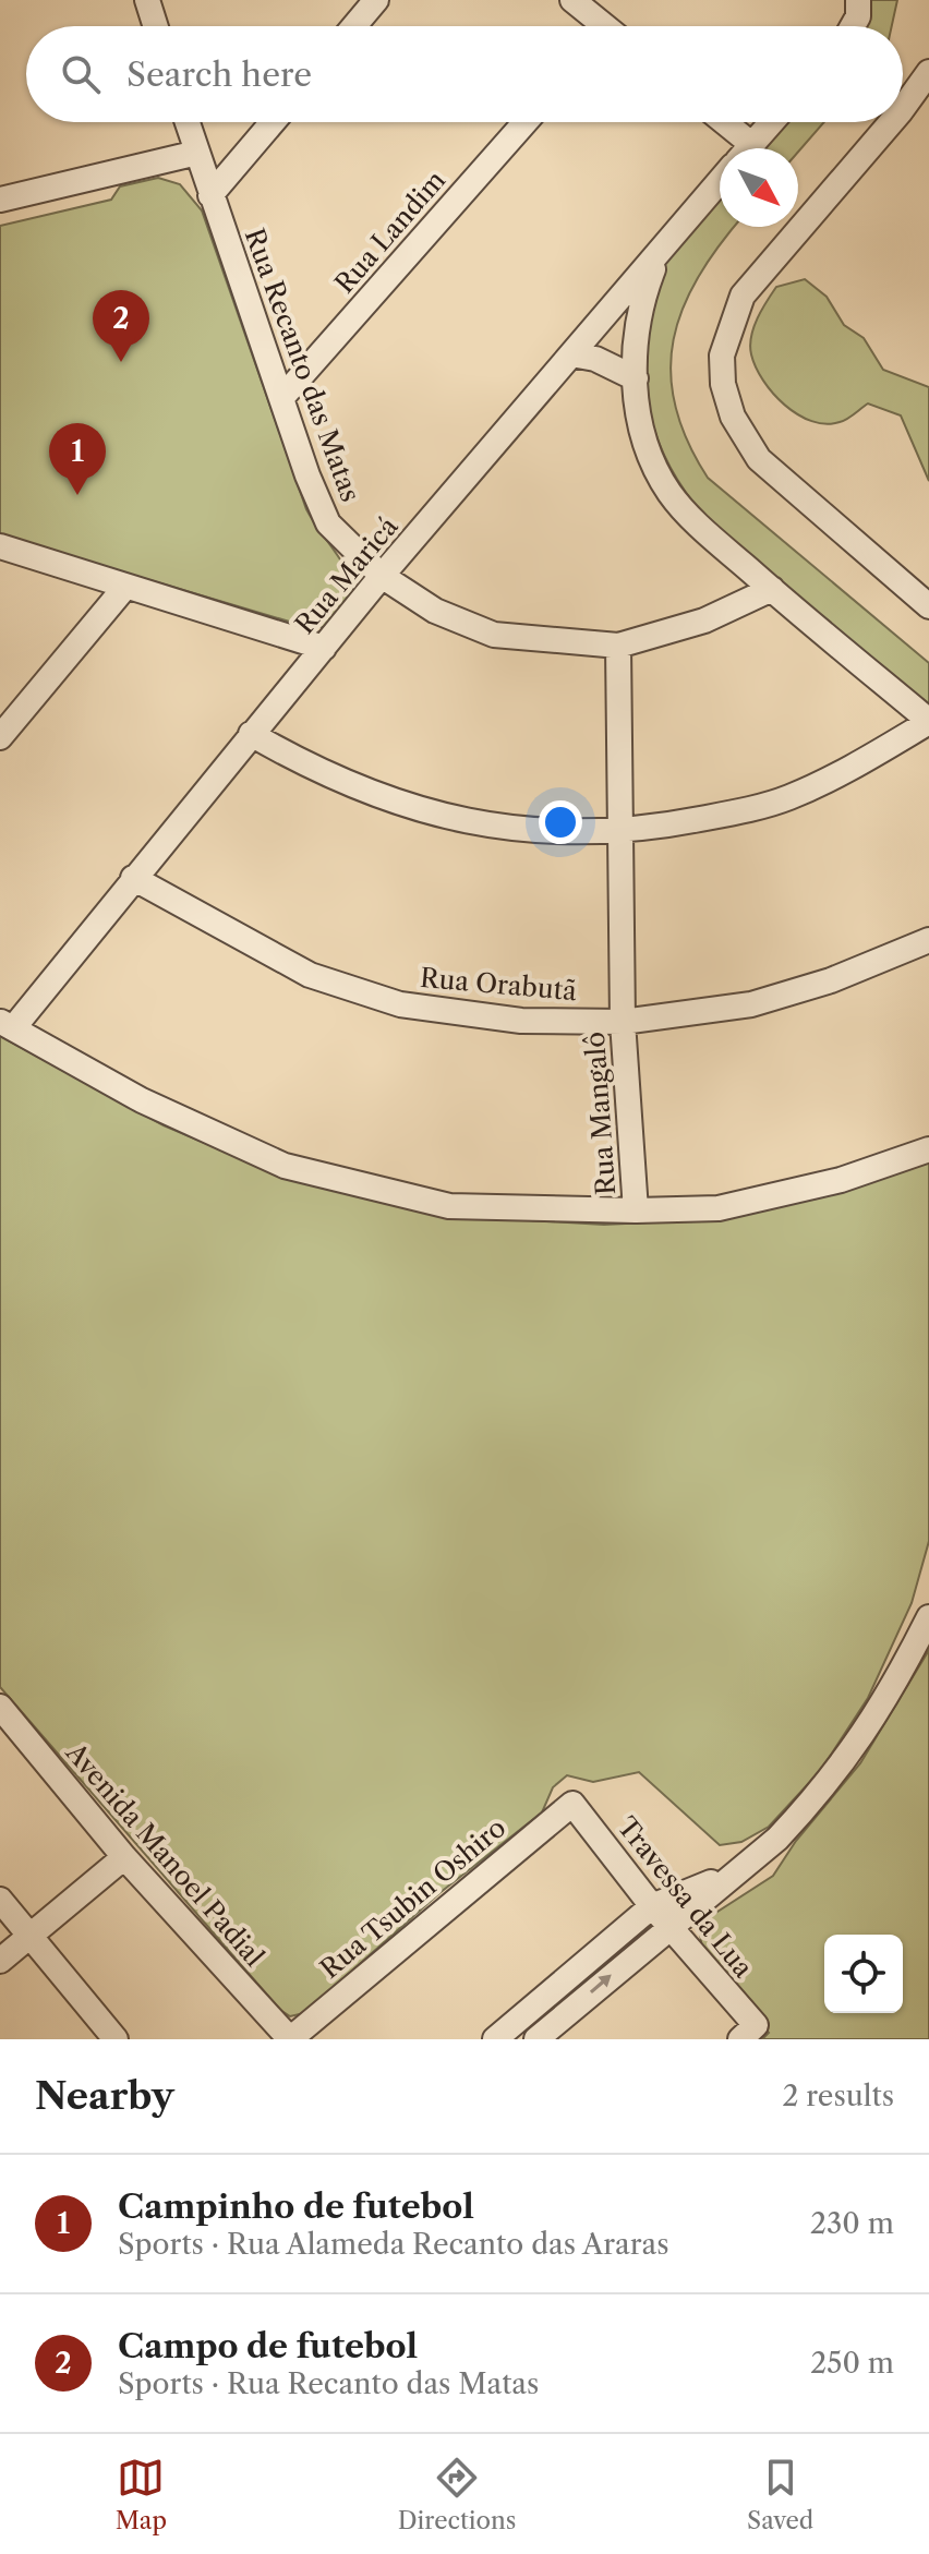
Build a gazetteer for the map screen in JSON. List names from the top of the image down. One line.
{"streets":{"street":["Rua Landim","Rua Recanto das Matas","Rua Maricá","Rua Orabutã","Rua Mangalô","Avenida Manoel Padial","Travessa da Lua","Rua Tsubin Oshiro"]},"crossings":[["Rua Landim","Rua Recanto das Matas"],["Rua Recanto das Matas","Rua Maricá"],["Rua Recanto das Matas","Rua Mangalô"],["Rua Maricá","Rua Orabutã"],["Rua Orabutã","Rua Mangalô"],["Avenida Manoel Padial","Rua Tsubin Oshiro"],["Travessa da Lua","Rua Tsubin Oshiro"]],"north":"bottom right","page":{"search":"Search here","pins":["2","1"],"heading":["Nearby","2 results"],"list":[{"mark":"1","name":"Campinho de futebol","note":"Sports · Rua Alameda Recanto das Araras","value":"230 m"},{"mark":"2","name":"Campo de futebol","note":"Sports · Rua Recanto das Matas","value":"250 m"}],"nav":["Map","Directions","Saved"]}}
